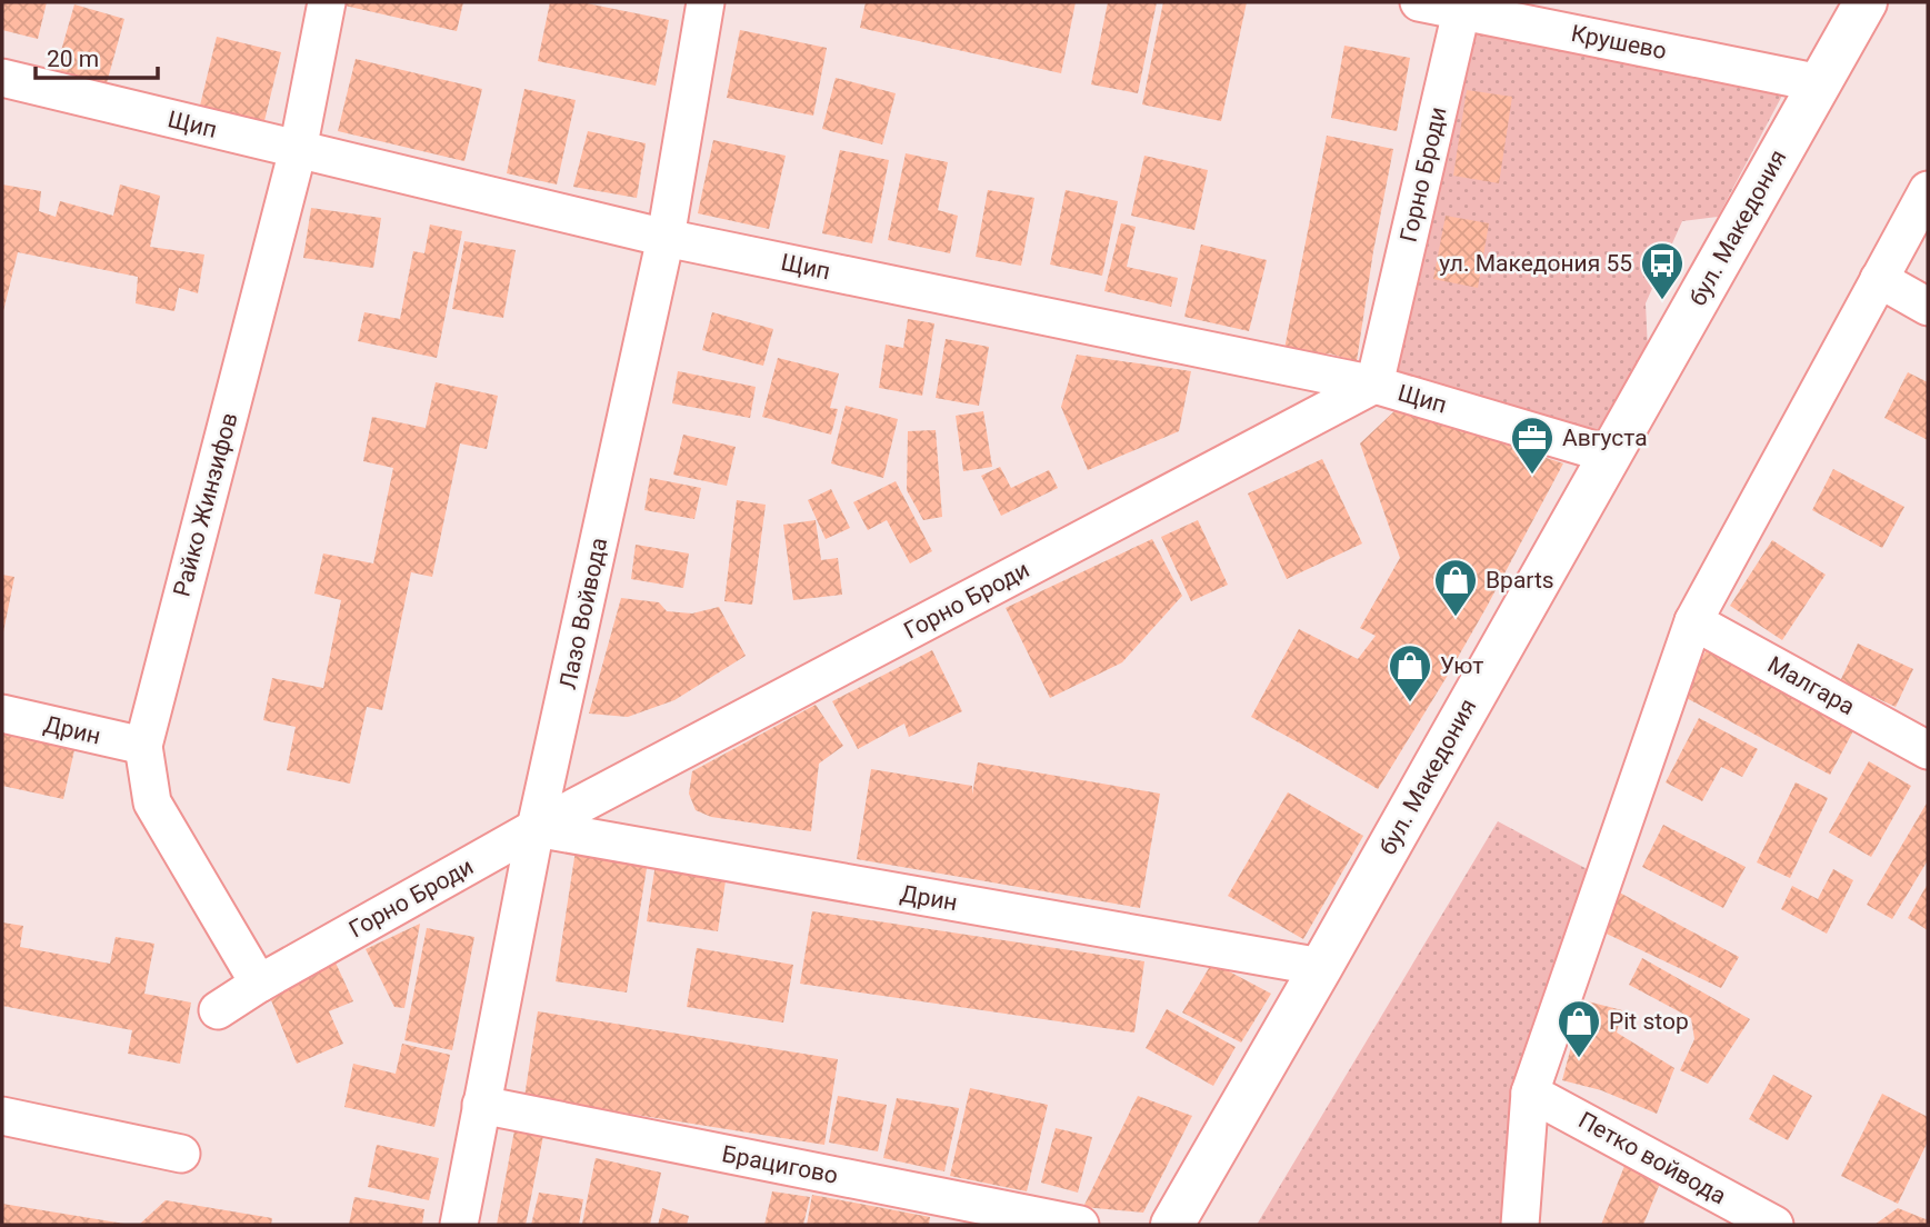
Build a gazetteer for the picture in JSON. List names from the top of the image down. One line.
{"streets":{"street":["Крушево","Щип","Горно Броди","бул. Македония","Райко Жинзифов","Лазо Войвода","Малгара","Дрин","Петко войвода","Брацигово"]},"crossings":[["Крушево","Горно Броди"],["Крушево","бул. Македония"],["Щип","Горно Броди"],["Щип","бул. Македония"],["Щип","Райко Жинзифов"],["Щип","Лазо Войвода"],["Горно Броди","Райко Жинзифов"],["Горно Броди","Лазо Войвода"],["Горно Броди","Дрин"],["бул. Македония","Дрин"],["Райко Жинзифов","Дрин"],["Лазо Войвода","Дрин"],["Лазо Войвода","Брацигово"]],"places":{"bus stop":["ул. Македония 55"],"office":["Августа"],"shop":["Bparts","Уют","Pit stop"]},"scale_bar":"20 m"}
